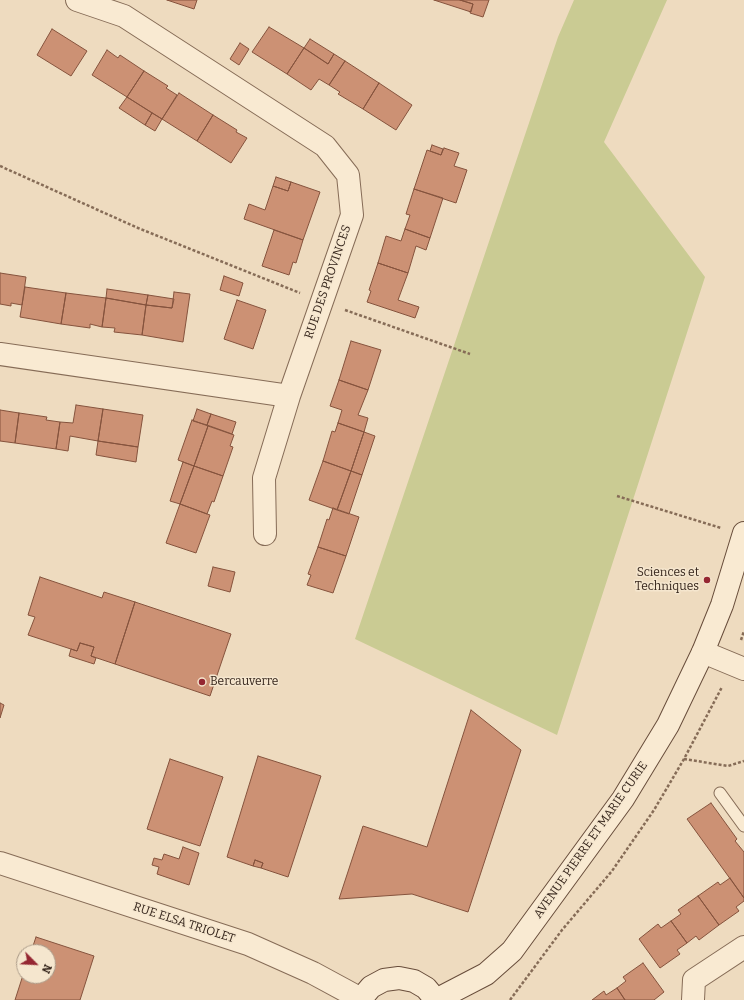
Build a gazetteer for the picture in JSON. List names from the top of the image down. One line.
{"streets":{"street":["RUE DES PROVINCES","AVENUE PIERRE ET MARIE CURIE","RUE ELSA TRIOLET"]},"places":["Sciences et Techniques","Bercauverre"],"north":"bottom right"}
